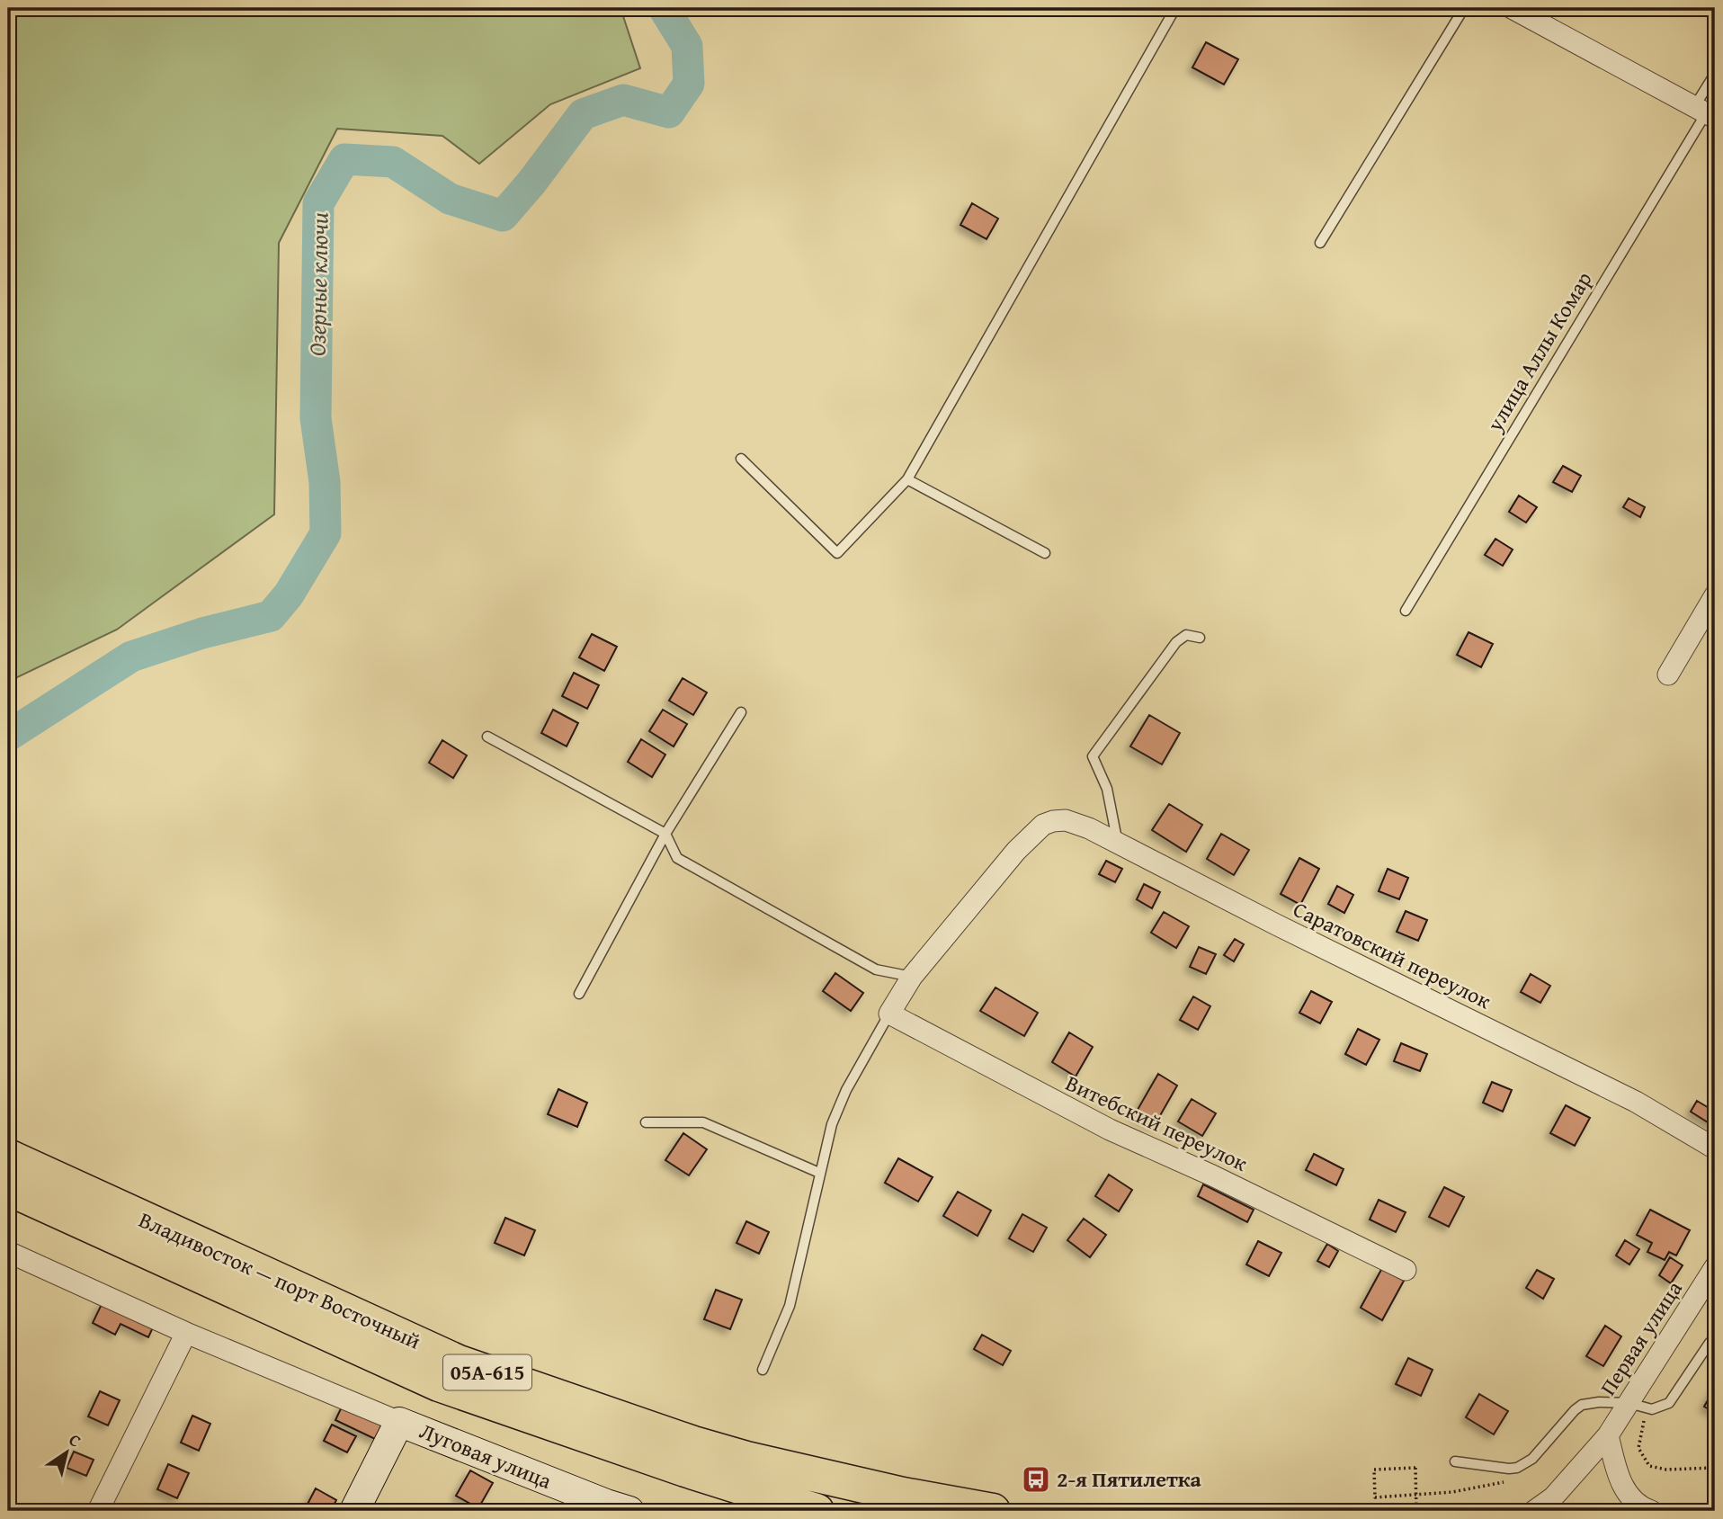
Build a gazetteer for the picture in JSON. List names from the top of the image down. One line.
{"streets":{"highway":["Владивосток — порт Восточный","05А-615"],"main road":["Луговая улица"],"street":["Саратовский переулок","Витебский переулок","Первая улица"],"lane":["улица Аллы Комар"]},"water":["Озерные ключи"],"places":{"bus stop":["2-я Пятилетка"]},"north":"top right"}
